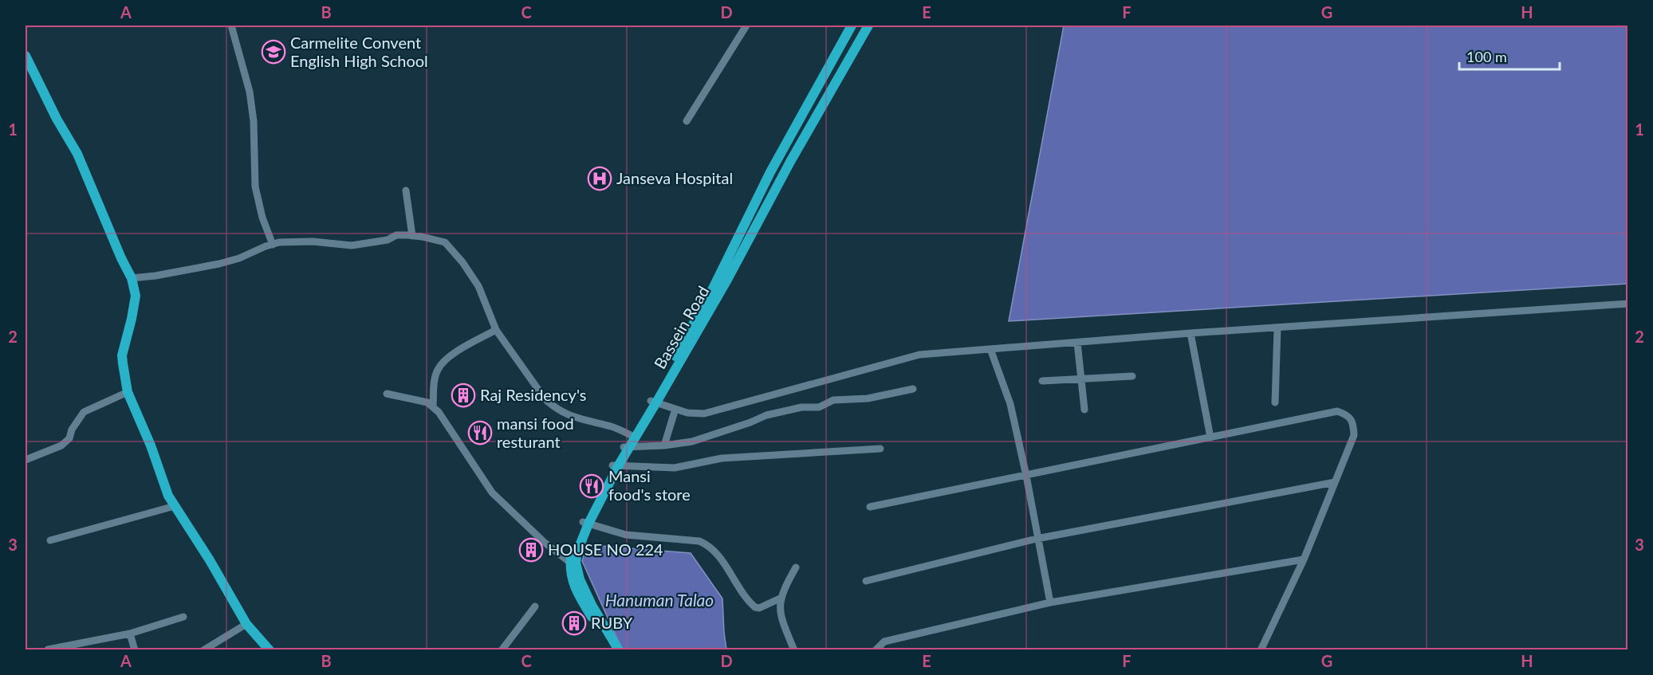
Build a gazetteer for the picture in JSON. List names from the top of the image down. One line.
{"streets":{"main road":["Bassein Road"]},"water":["Hanuman Talao"],"places":{"school or university":["Carmelite Convent English High School"],"hospital":["Janseva Hospital"],"building":["Raj Residency's","HOUSE NO 224","RUBY"],"restaurant":["mansi food resturant","Mansi food's store"]},"scale_bar":"100 m","grid":{"columns":["A","B","C","D","E","F","G","H"],"rows":["1","2","3"]}}
